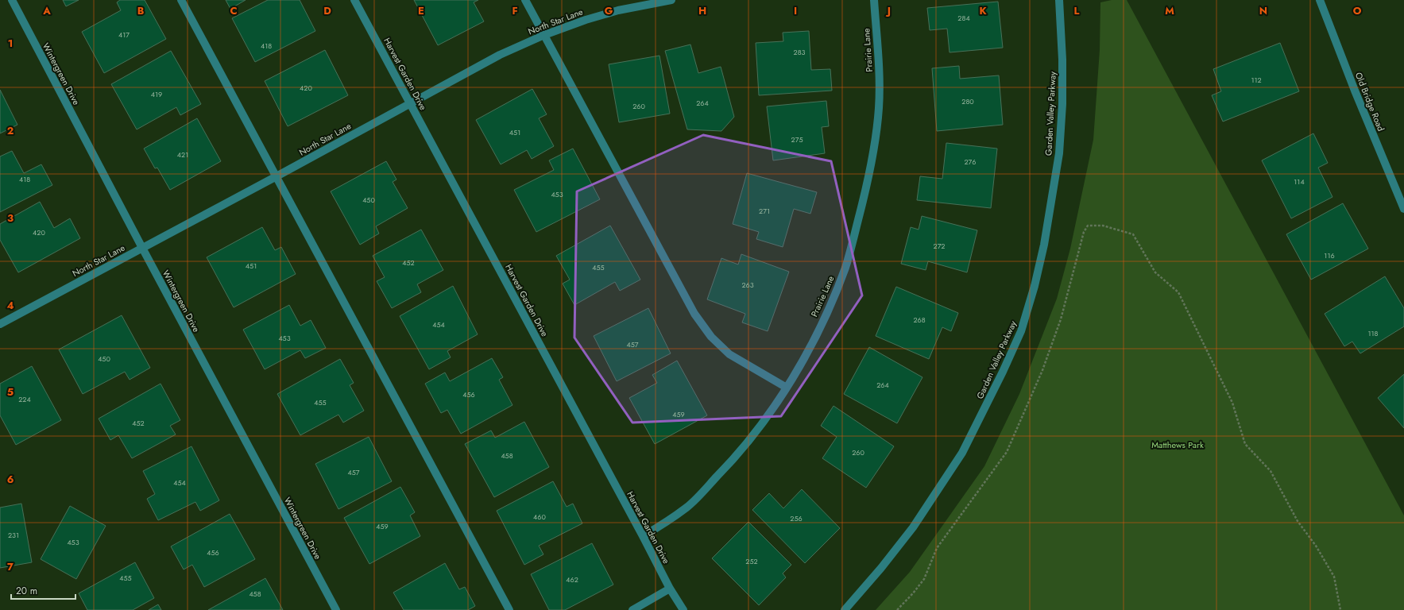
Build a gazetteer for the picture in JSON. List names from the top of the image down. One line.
{"streets":{"street":["North Star Lane","Prairie Lane","Wintergreen Drive","Harvest Garden Drive","Old Bridge Road","Garden Valley Parkway"]},"crossings":[["North Star Lane","Wintergreen Drive"],["North Star Lane","Harvest Garden Drive"],["Prairie Lane","Harvest Garden Drive"]],"parks":["Matthews Park"],"house_numbers":["284","417","418","283","112","420","419","280","264","260","451","275","421","276","418","114","453","450","271","420","272","116","452","451","455","263","268","454","118","453","457","450","264","456","224","455","459","452","260","458","457","454","460","256","459","231","453","456","252","455","462","458"],"scale_bar":"20 m","grid":{"columns":["A","B","C","D","E","F","G","H","I","J","K","L","M","N","O"],"rows":["1","2","3","4","5","6","7"]}}
